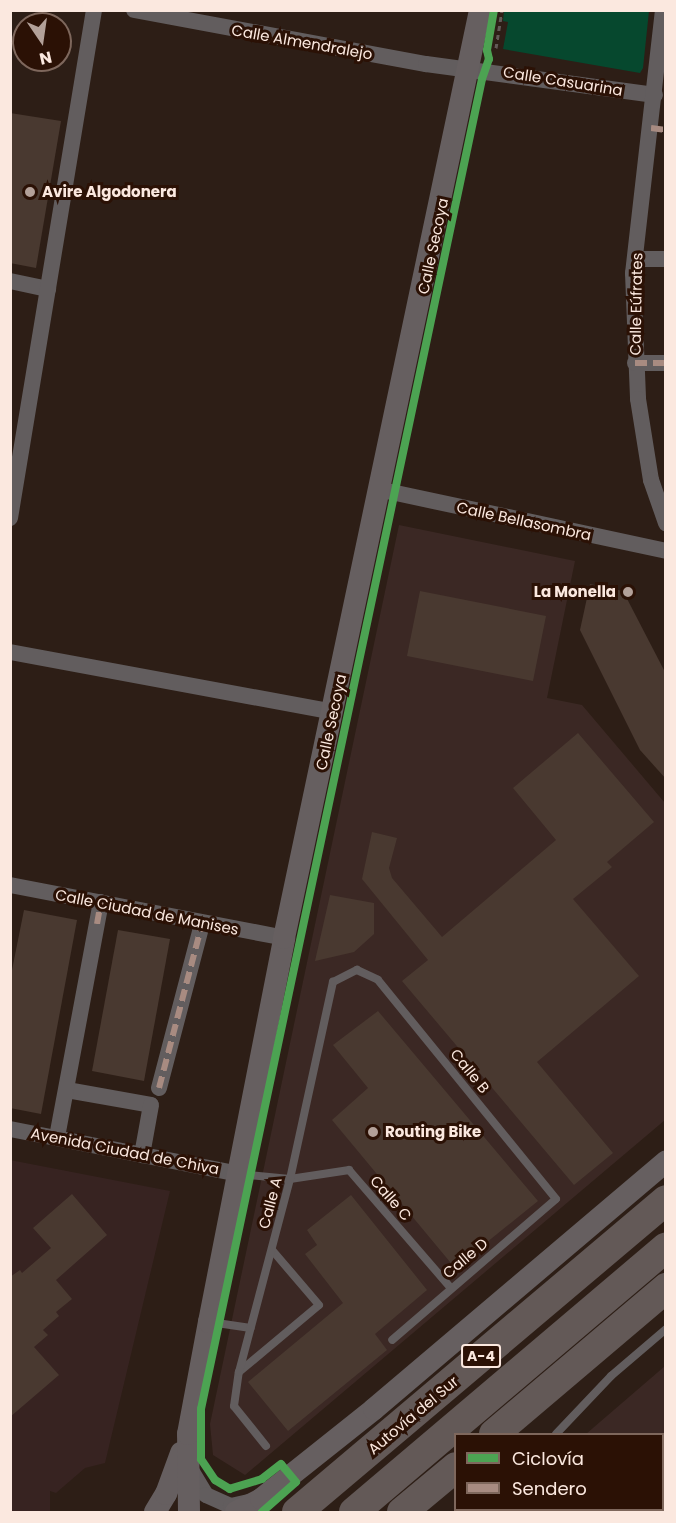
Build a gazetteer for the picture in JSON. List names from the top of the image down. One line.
{"streets":{"highway":["A-4","Autovía del Sur"],"main road":["Calle Secoya"],"street":["Calle Almendralejo","Calle Casuarina","Calle Eúfrates","Calle Bellasombra","Calle Ciudad de Manises","Avenida Ciudad de Chiva"],"lane":["Calle B","Calle C","Calle A","Calle D"]},"crossings":[["Calle Almendralejo","Calle Casuarina"],["Calle Almendralejo","Calle Secoya"],["Calle Casuarina","Calle Secoya"],["Calle Casuarina","Calle Eúfrates"],["Calle Secoya","Calle Bellasombra"],["Calle Secoya","Calle Ciudad de Manises"],["Calle Secoya","Avenida Ciudad de Chiva"],["Calle B","Calle A"],["Calle B","Calle D"],["Calle C","Calle A"],["Calle C","Calle D"]],"places":["Avire Algodonera","La Monella","Routing Bike"],"legend":["Ciclovía","Sendero"],"north":"bottom"}
